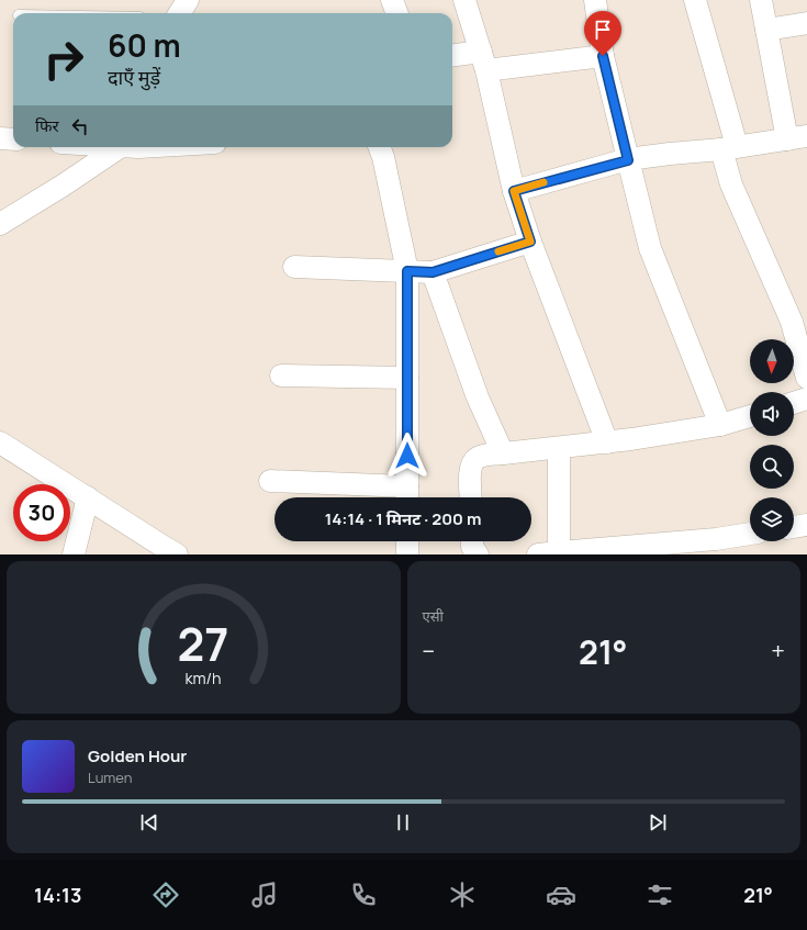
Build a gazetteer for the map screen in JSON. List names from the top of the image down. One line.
{"north":"bottom","page":{"turn":["60 m","दाएँ मुड़ें"],"then":"फिर","limit":"30","trip":"14:14 · 1 मिनट · 200 m","tile":"एसी","heat":["−","21°","+"],"song":["Golden Hour","Lumen"],"tabs":["14:13","21°"],"gauge":["27","km/h"]}}
